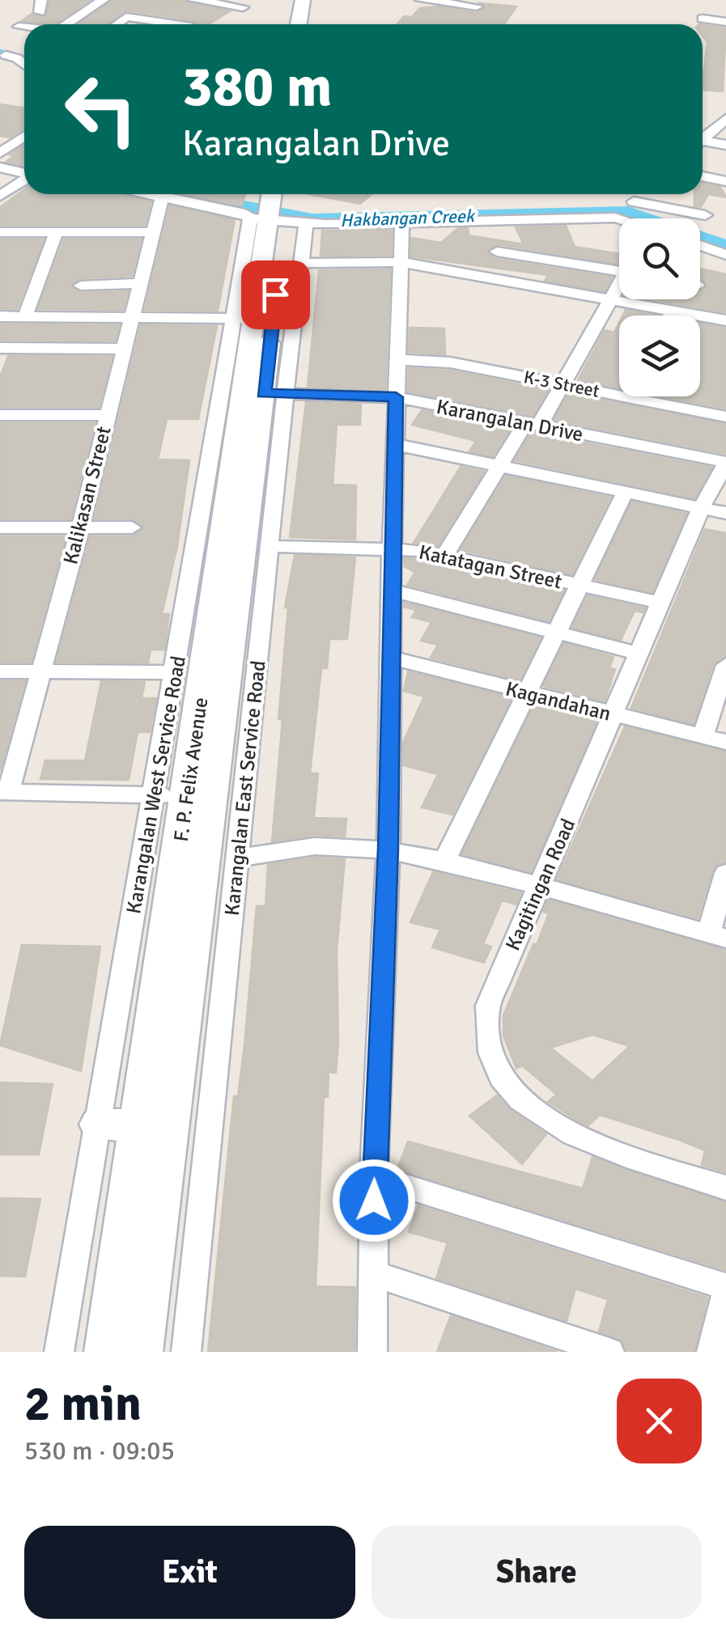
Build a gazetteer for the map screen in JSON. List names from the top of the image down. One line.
{"streets":{"main road":["F. P. Felix Avenue"],"street":["K-3 Street","Karangalan Drive","Kalikasan Street","Katatagan Street","Kagandahan","Karangalan West Service Road","Karangalan East Service Road","Kagitingan Road"]},"crossings":[["Karangalan Drive","F. P. Felix Avenue"],["Karangalan Drive","Karangalan East Service Road"],["Karangalan Drive","Kagitingan Road"],["Katatagan Street","Karangalan East Service Road"],["Katatagan Street","Kagitingan Road"],["Kagandahan","Kagitingan Road"],["F. P. Felix Avenue","Karangalan West Service Road"],["F. P. Felix Avenue","Karangalan East Service Road"],["Karangalan West Service Road","Karangalan East Service Road"]],"water":["Hakbangan Creek"],"page":{"turn":["380 m","Karangalan Drive"],"heading":["2 min","530 m · 09:05"],"buttons":["Exit","Share"]}}
